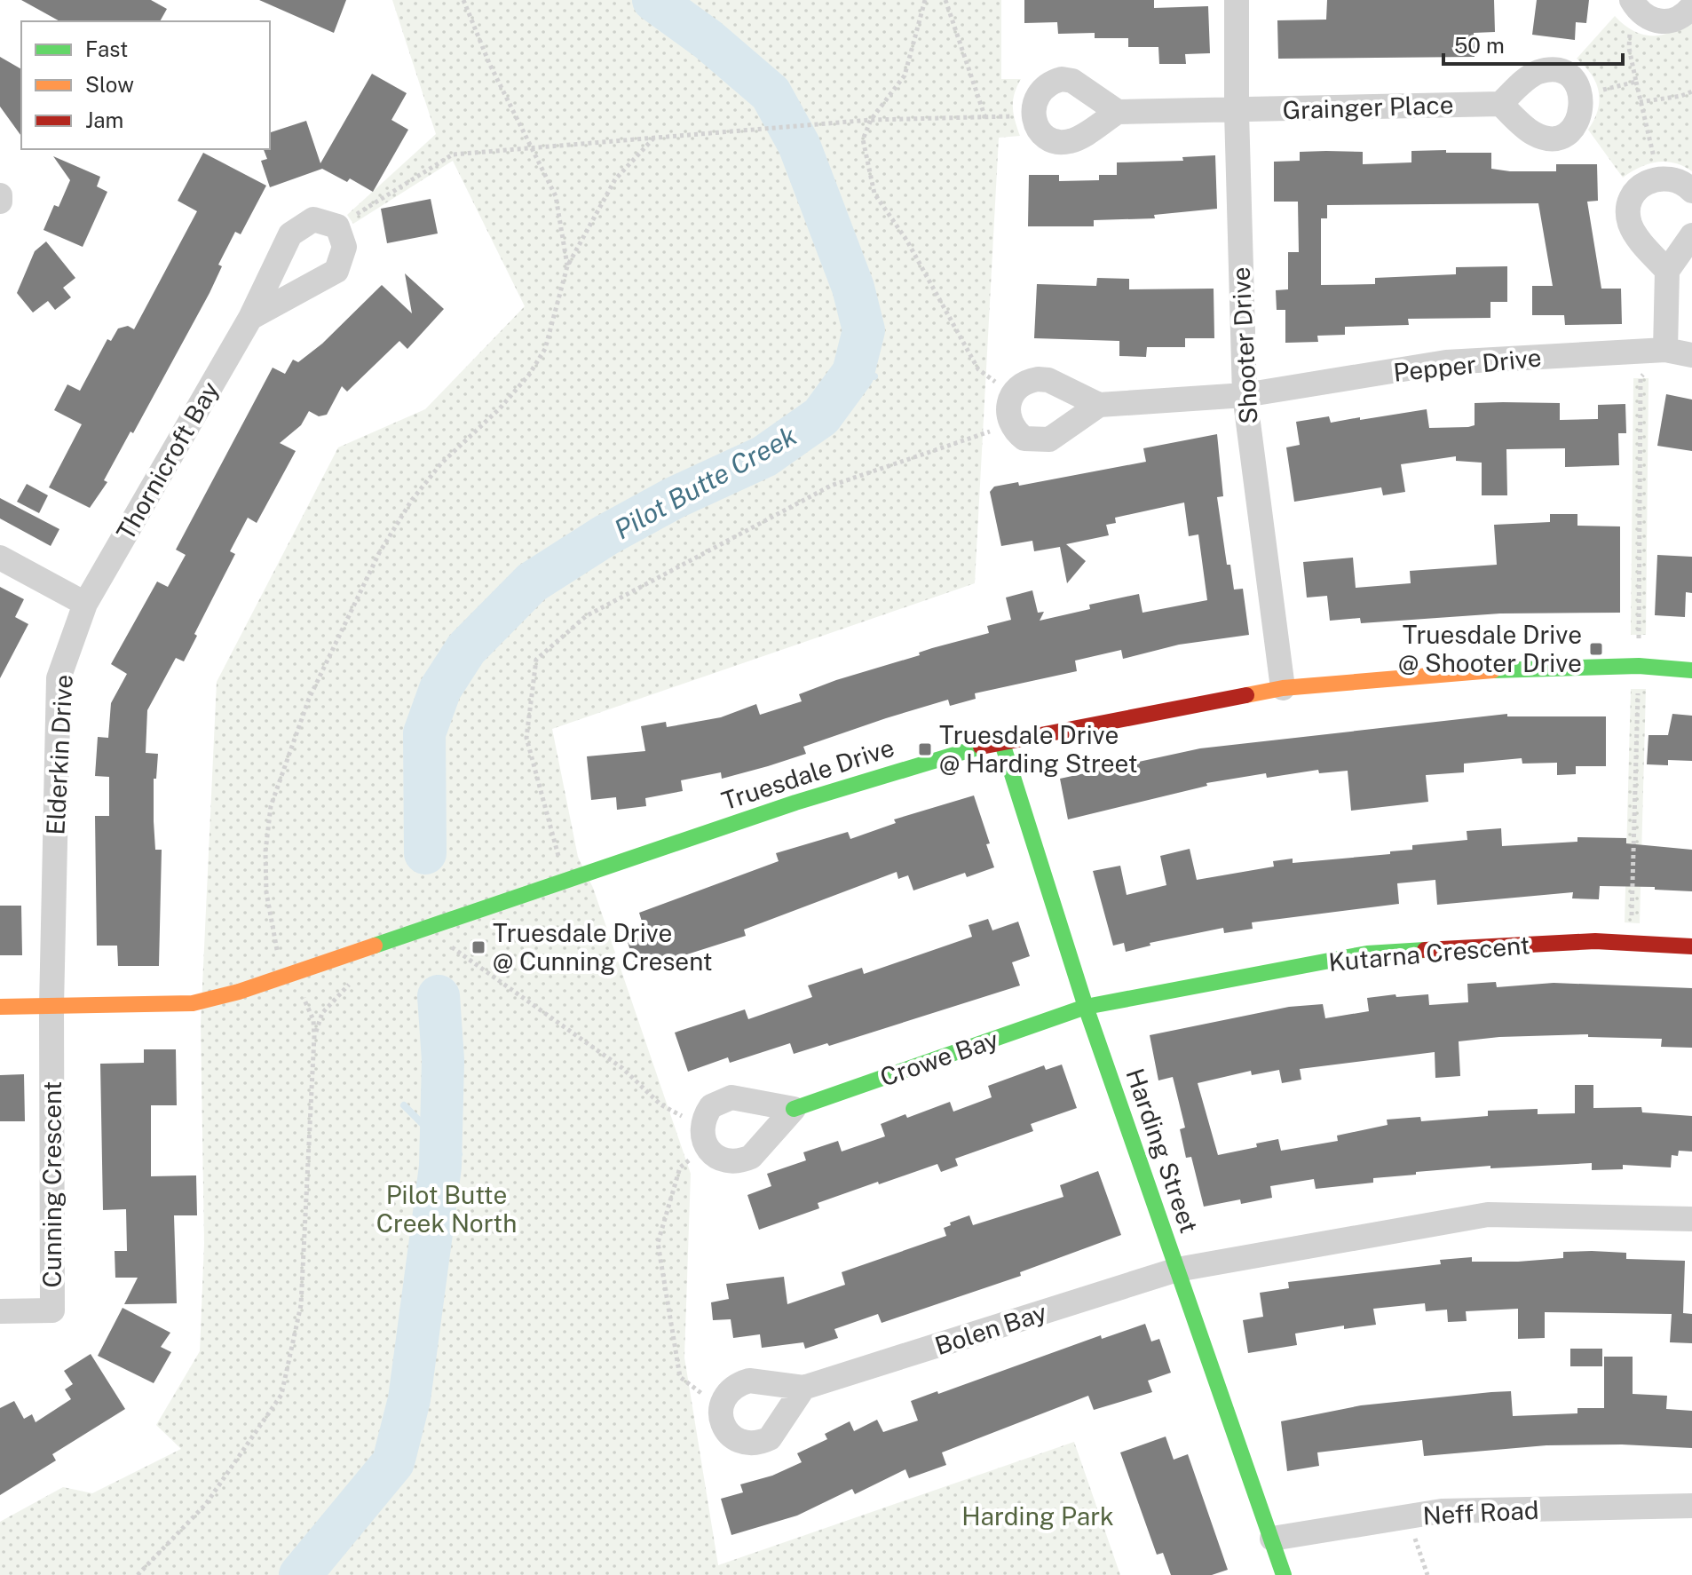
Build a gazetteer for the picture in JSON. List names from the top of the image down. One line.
{"streets":{"street":["Grainger Place","Shooter Drive","Pepper Drive","Thornicroft Bay","Elderkin Drive","Truesdale Drive","Kutarna Crescent","Crowe Bay","Harding Street","Cunning Crescent","Bolen Bay","Neff Road"]},"crossings":[["Grainger Place","Shooter Drive"],["Shooter Drive","Pepper Drive"],["Shooter Drive","Truesdale Drive"],["Thornicroft Bay","Elderkin Drive"],["Elderkin Drive","Truesdale Drive"],["Elderkin Drive","Cunning Crescent"],["Truesdale Drive","Harding Street"],["Truesdale Drive","Cunning Crescent"],["Kutarna Crescent","Crowe Bay"],["Kutarna Crescent","Harding Street"],["Crowe Bay","Harding Street"],["Harding Street","Bolen Bay"],["Harding Street","Neff Road"]],"water":["Pilot Butte Creek"],"parks":["Pilot Butte Creek North","Harding Park"],"places":{"transit":["Truesdale Drive @ Shooter Drive","Truesdale Drive @ Harding Street","Truesdale Drive @ Cunning Cresent"]},"legend":["Fast","Slow","Jam"],"scale_bar":"50 m"}
